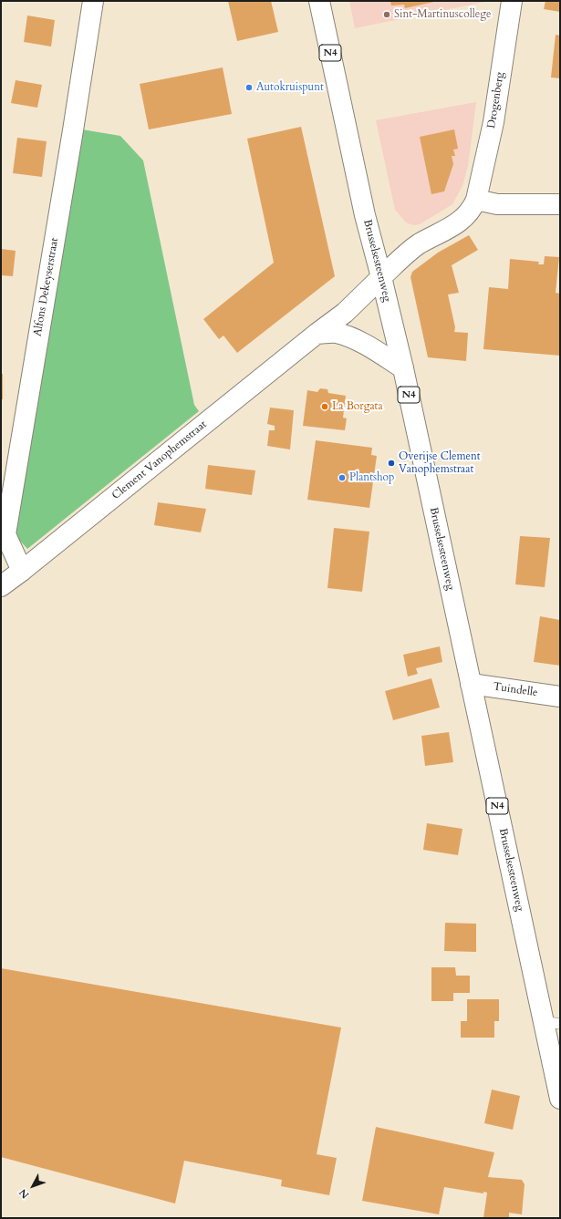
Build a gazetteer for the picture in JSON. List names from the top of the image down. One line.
{"streets":{"street":["N4","Drogenberg","Brusselsesteenweg","Alfons Dekeyserstraat","Clement Vanophemstraat","Tuindelle"]},"crossings":[["Drogenberg","Clement Vanophemstraat"],["Brusselsesteenweg","Clement Vanophemstraat"],["Brusselsesteenweg","Tuindelle"],["Alfons Dekeyserstraat","Clement Vanophemstraat"]],"places":["Sint-Martinuscollege","Autokruispunt","La Borgata","Overijse Clement Vanophemstraat","Plantshop"],"north":"bottom left"}
